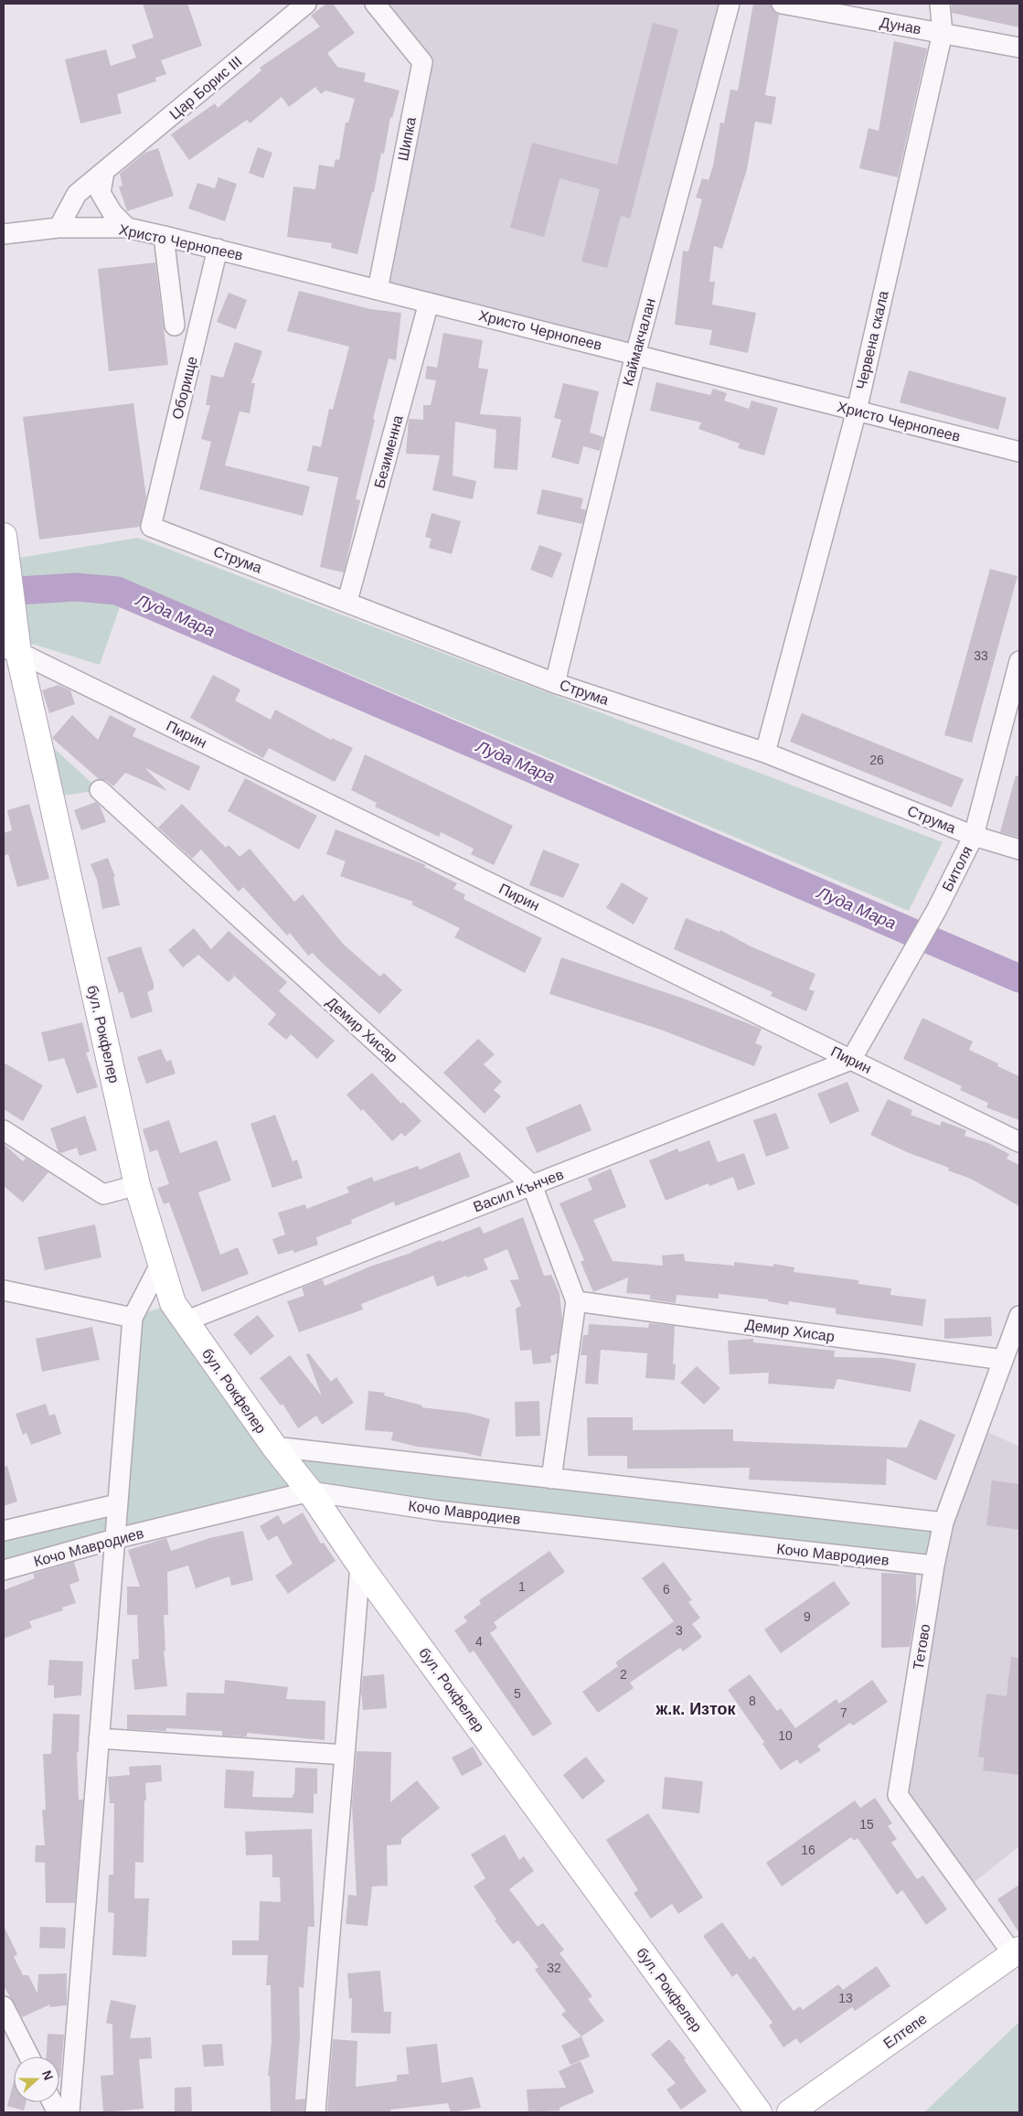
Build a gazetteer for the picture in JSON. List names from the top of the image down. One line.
{"streets":{"main road":["бул. Рокфелер","Елтепе"],"street":["Дунав","Цар Борис III","Шипка","Христо Чернопеев","Червена скала","Каймакчалан","Оборище","Безименна","Струма","Пирин","Битоля","Демир Хисар","Васил Кънчев","Кочо Мавродиев","Тетово"]},"crossings":[["Дунав","Червена скала"],["Цар Борис III","Христо Чернопеев"],["Шипка","Христо Чернопеев"],["Христо Чернопеев","Червена скала"],["Христо Чернопеев","Каймакчалан"],["Христо Чернопеев","Оборище"],["Христо Чернопеев","Безименна"],["Червена скала","Струма"],["Каймакчалан","Струма"],["Оборище","Струма"],["Безименна","Струма"],["Струма","Битоля"],["Пирин","Битоля"],["Пирин","бул. Рокфелер"],["Пирин","Васил Кънчев"],["Битоля","Васил Кънчев"],["Демир Хисар","Васил Кънчев"],["Демир Хисар","Тетово"],["бул. Рокфелер","Васил Кънчев"],["бул. Рокфелер","Кочо Мавродиев"],["Кочо Мавродиев","Тетово"],["Тетово","Елтепе"]],"districts":["ж.к. Изток"],"water":["Луда Мара"],"house_numbers":["33","26","1","6","9","3","4","2","5","8","7","10","15","16","32","13"],"north":"right"}
